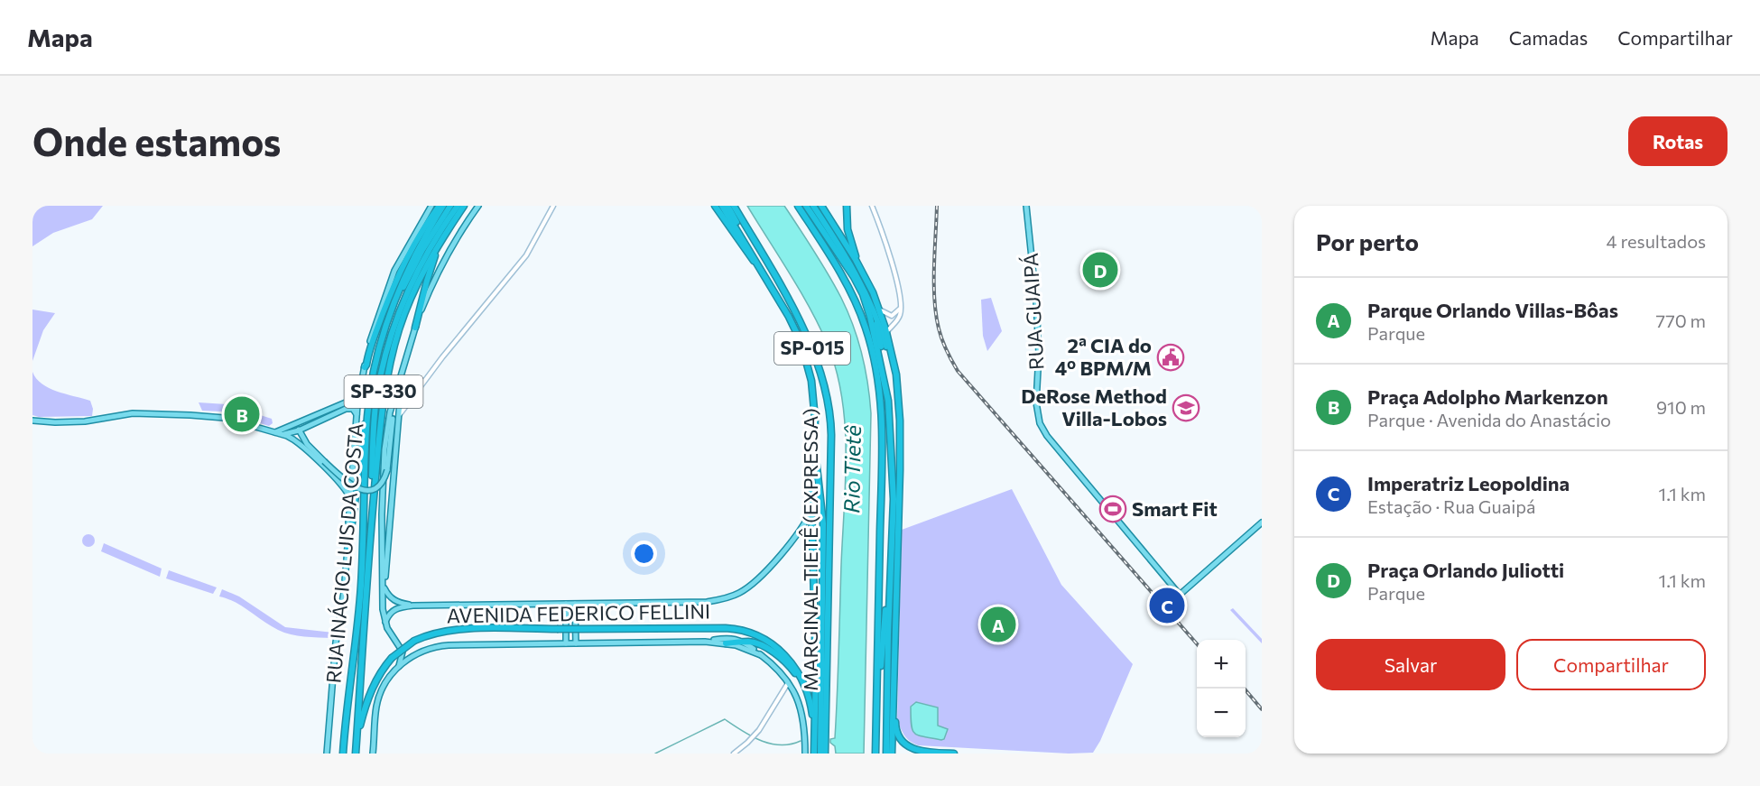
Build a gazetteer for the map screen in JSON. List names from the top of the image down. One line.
{"streets":{"highway":["SP-015","SP-330","MARGINAL TIETÊ (EXPRESSA)","AVENIDA FEDERICO FELLINI"],"main road":["RUA GUAIPÁ","RUA INÁCIO LUIS DA COSTA"]},"crossings":[["SP-330","AVENIDA FEDERICO FELLINI"]],"water":["Rio Tietê"],"places":{"public building":["2ª CIA do 4º BPM/M"],"school or university":["DeRose Method Villa-Lobos"],"sports":["Smart Fit"]},"page":{"header":"Mapa","nav":["Mapa","Camadas","Compartilhar"],"buttons":["Rotas",["Salvar","Compartilhar"]],"title":"Onde estamos","heading":["Por perto","4 resultados"],"pins":["D","B","C","A"],"list":[{"mark":"A","name":"Parque Orlando Villas-Bôas","note":"Parque","value":"770 m"},{"mark":"B","name":"Praça Adolpho Markenzon","note":"Parque · Avenida do Anastácio","value":"910 m"},{"mark":"C","name":"Imperatriz Leopoldina","note":"Estação · Rua Guaipá","value":"1.1 km"},{"mark":"D","name":"Praça Orlando Juliotti","note":"Parque","value":"1.1 km"}],"map_buttons":["+","−"]}}
